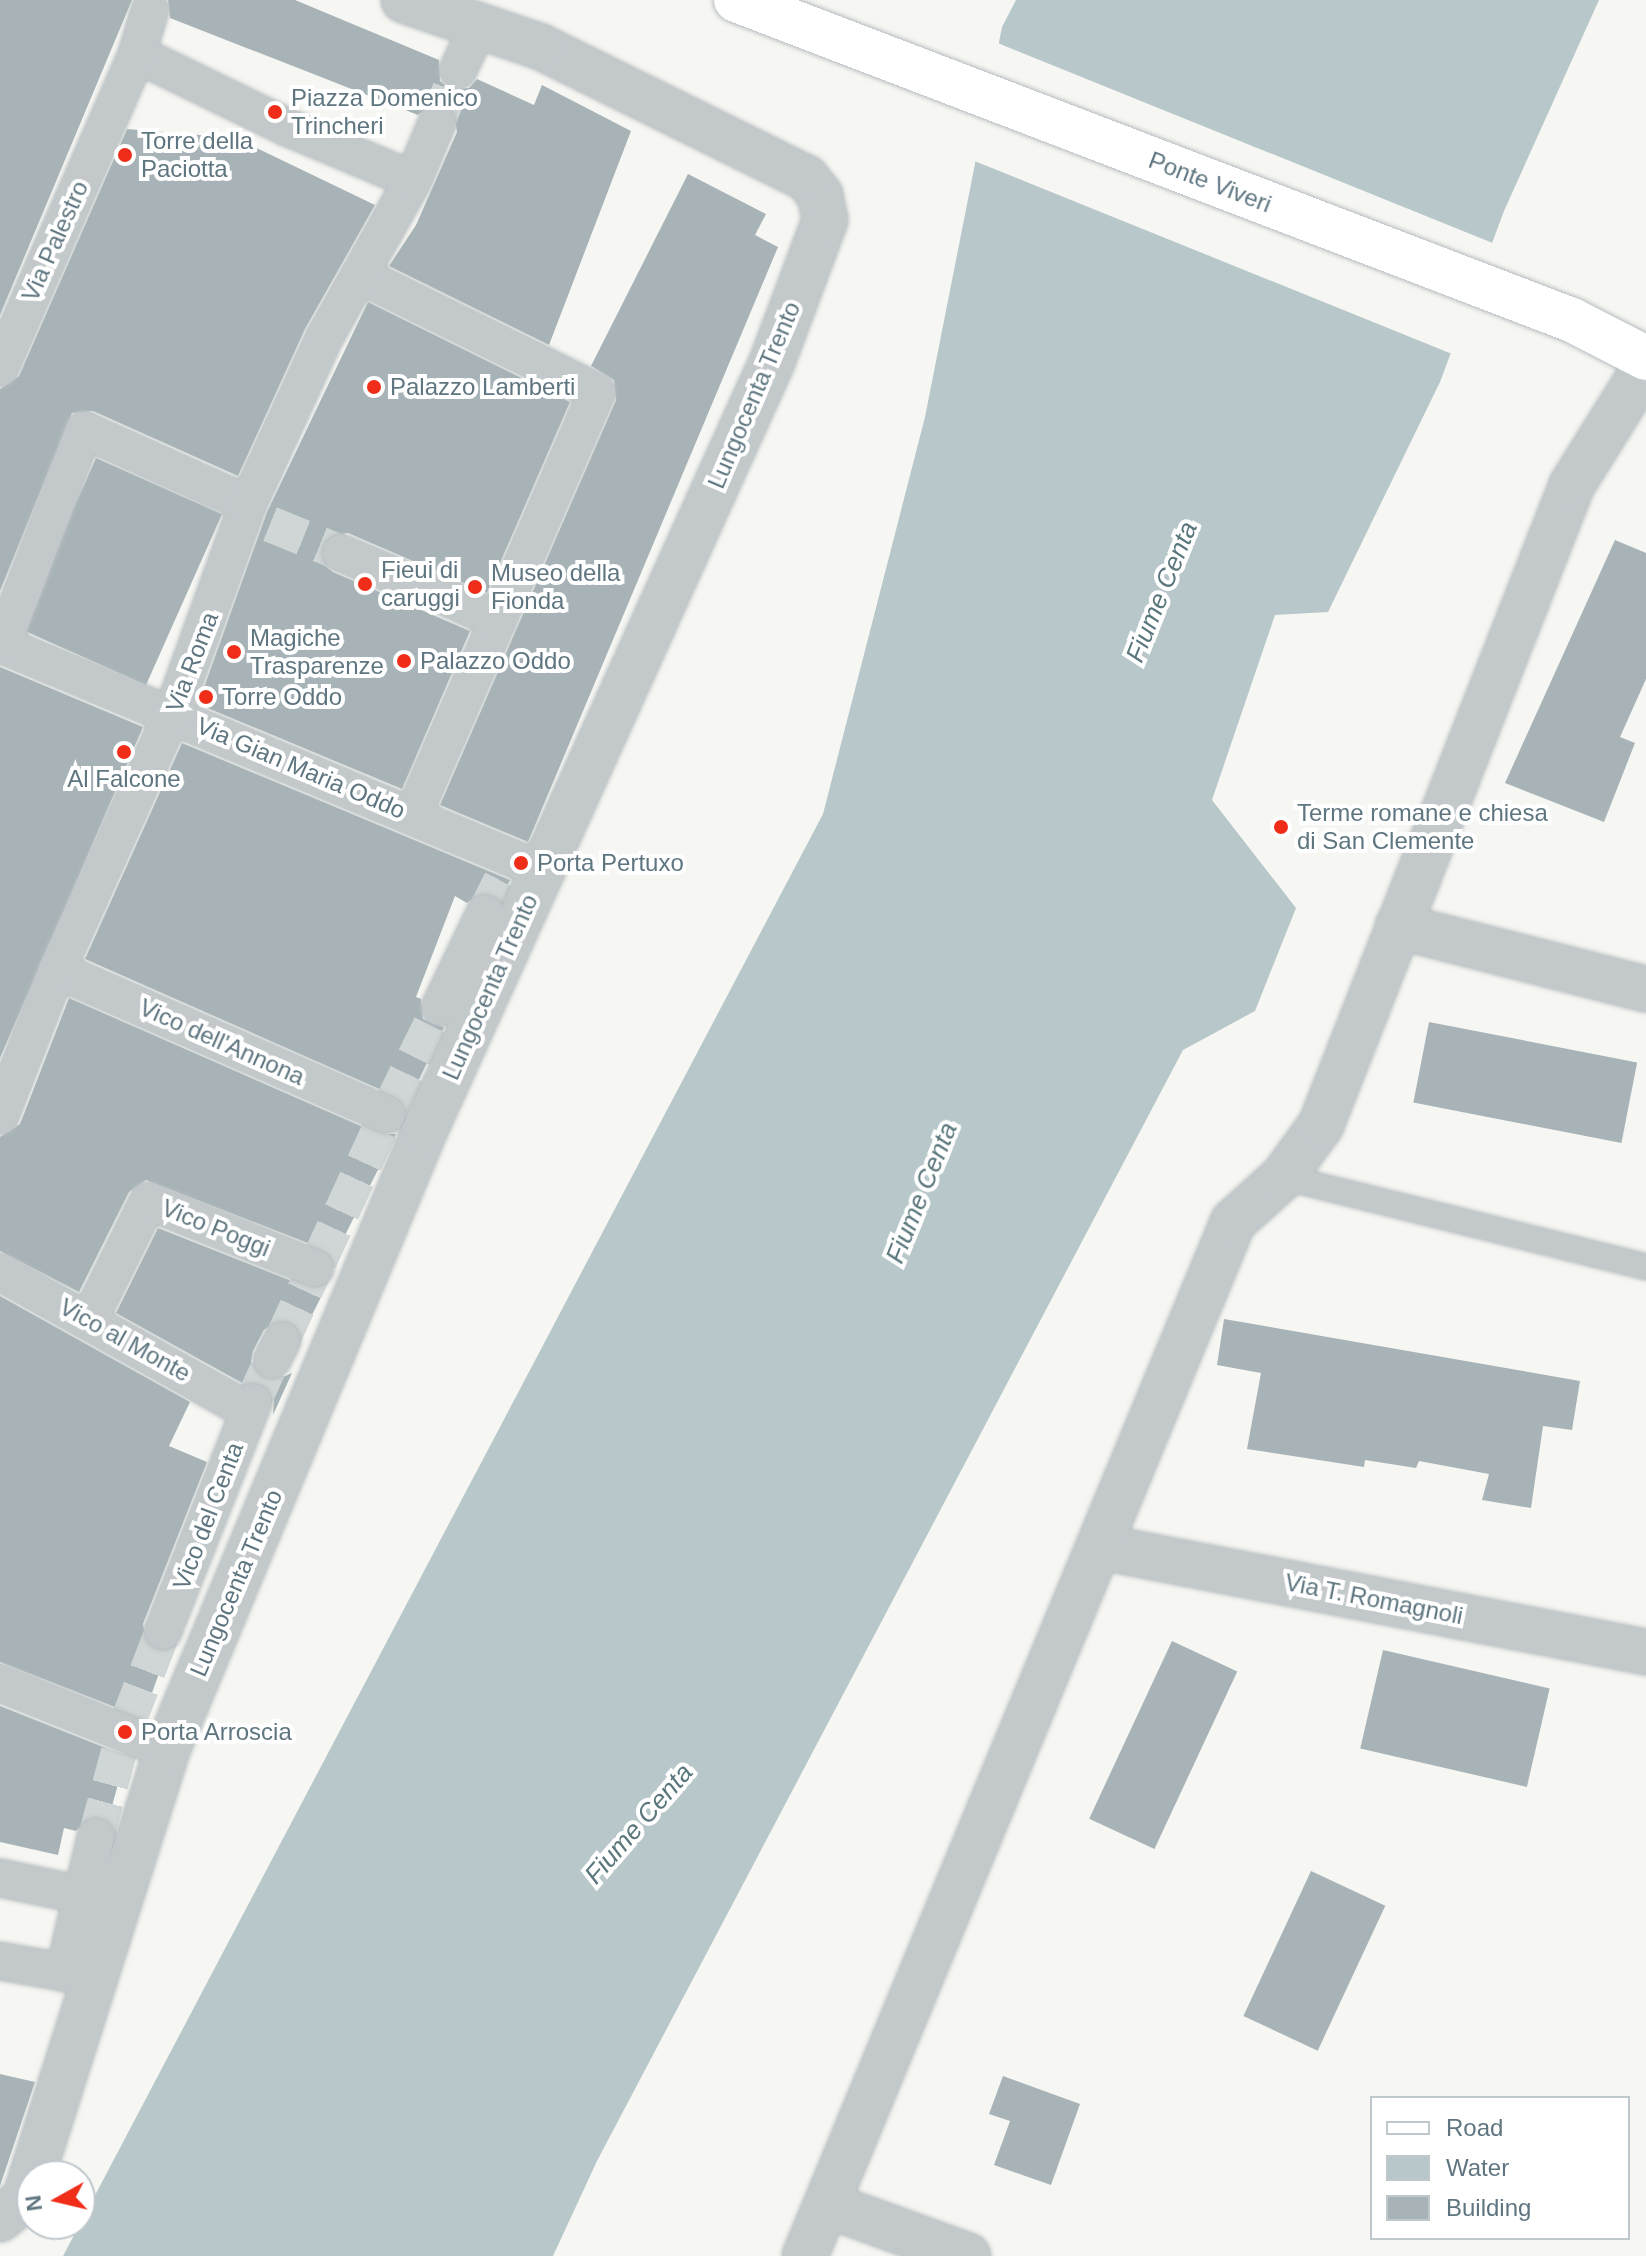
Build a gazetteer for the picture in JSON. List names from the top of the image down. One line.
{"streets":{"main road":["Ponte Viveri"],"street":["Via Palestro","Lungocenta Trento","Via Roma","Via Gian Maria Oddo","Vico dell'Annona","Vico Poggi","Vico al Monte","Vico del Centa","Via T. Romagnoli"]},"crossings":[["Lungocenta Trento","Via Gian Maria Oddo"],["Via Roma","Via Gian Maria Oddo"],["Via Roma","Vico dell'Annona"],["Vico Poggi","Vico al Monte"],["Vico al Monte","Vico del Centa"]],"water":["Fiume Centa"],"places":["Piazza Domenico Trincheri","Torre della Paciotta","Palazzo Lamberti","Fieui di caruggi","Museo della Fionda","Magiche Trasparenze","Palazzo Oddo","Torre Oddo","Al Falcone","Terme romane e chiesa di San Clemente","Porta Pertuxo","Porta Arroscia"],"legend":["Road","Water","Building"],"north":"left"}
